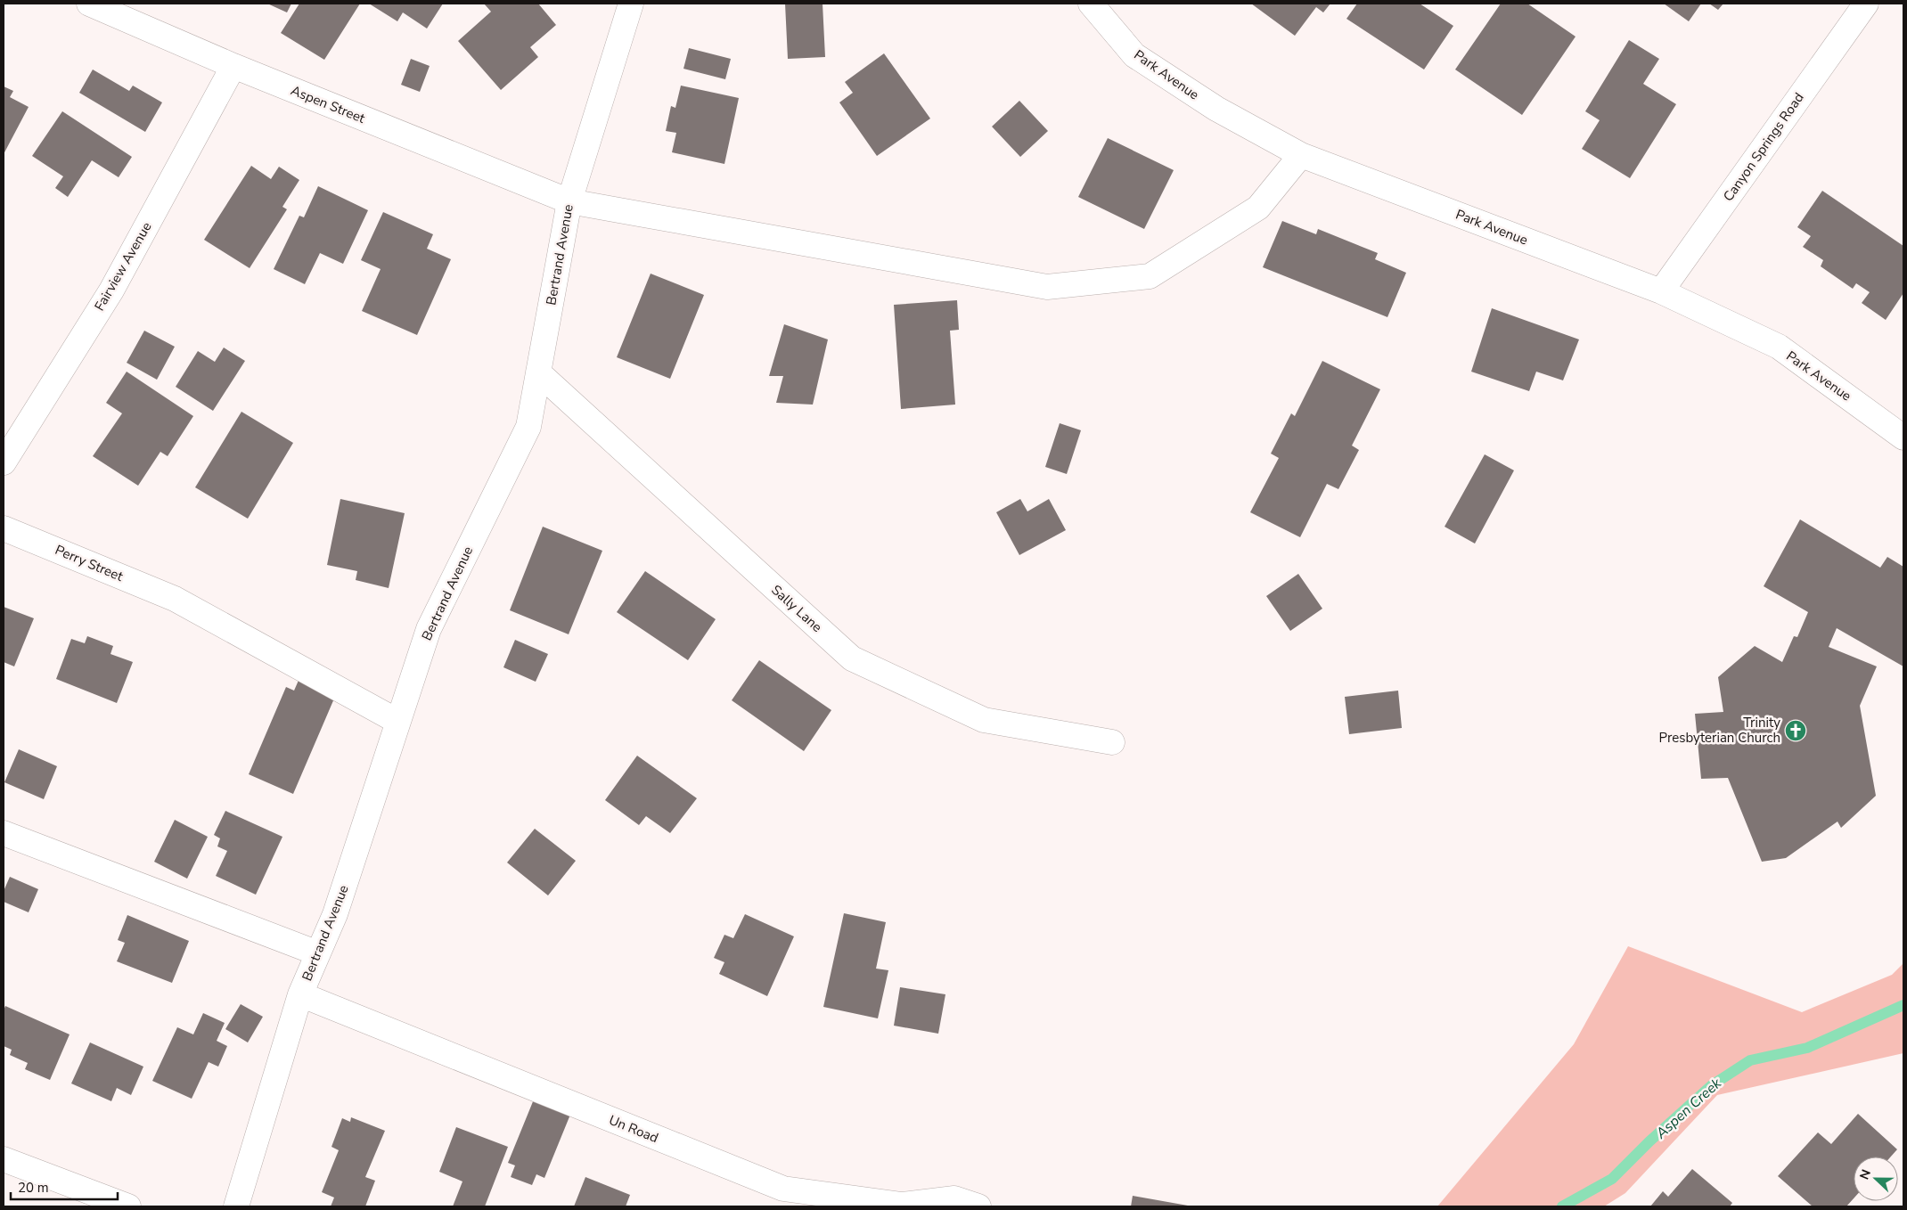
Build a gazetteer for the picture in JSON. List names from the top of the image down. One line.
{"streets":{"street":["Park Avenue","Aspen Street","Canyon Springs Road","Bertrand Avenue","Fairview Avenue","Perry Street","Sally Lane","Un Road"]},"crossings":[["Park Avenue","Aspen Street"],["Park Avenue","Canyon Springs Road"],["Aspen Street","Bertrand Avenue"],["Aspen Street","Fairview Avenue"],["Bertrand Avenue","Perry Street"],["Bertrand Avenue","Sally Lane"],["Bertrand Avenue","Un Road"]],"water":["Aspen Creek"],"places":{"church":["Trinity Presbyterian Church"]},"scale_bar":"20 m","north":"left"}
